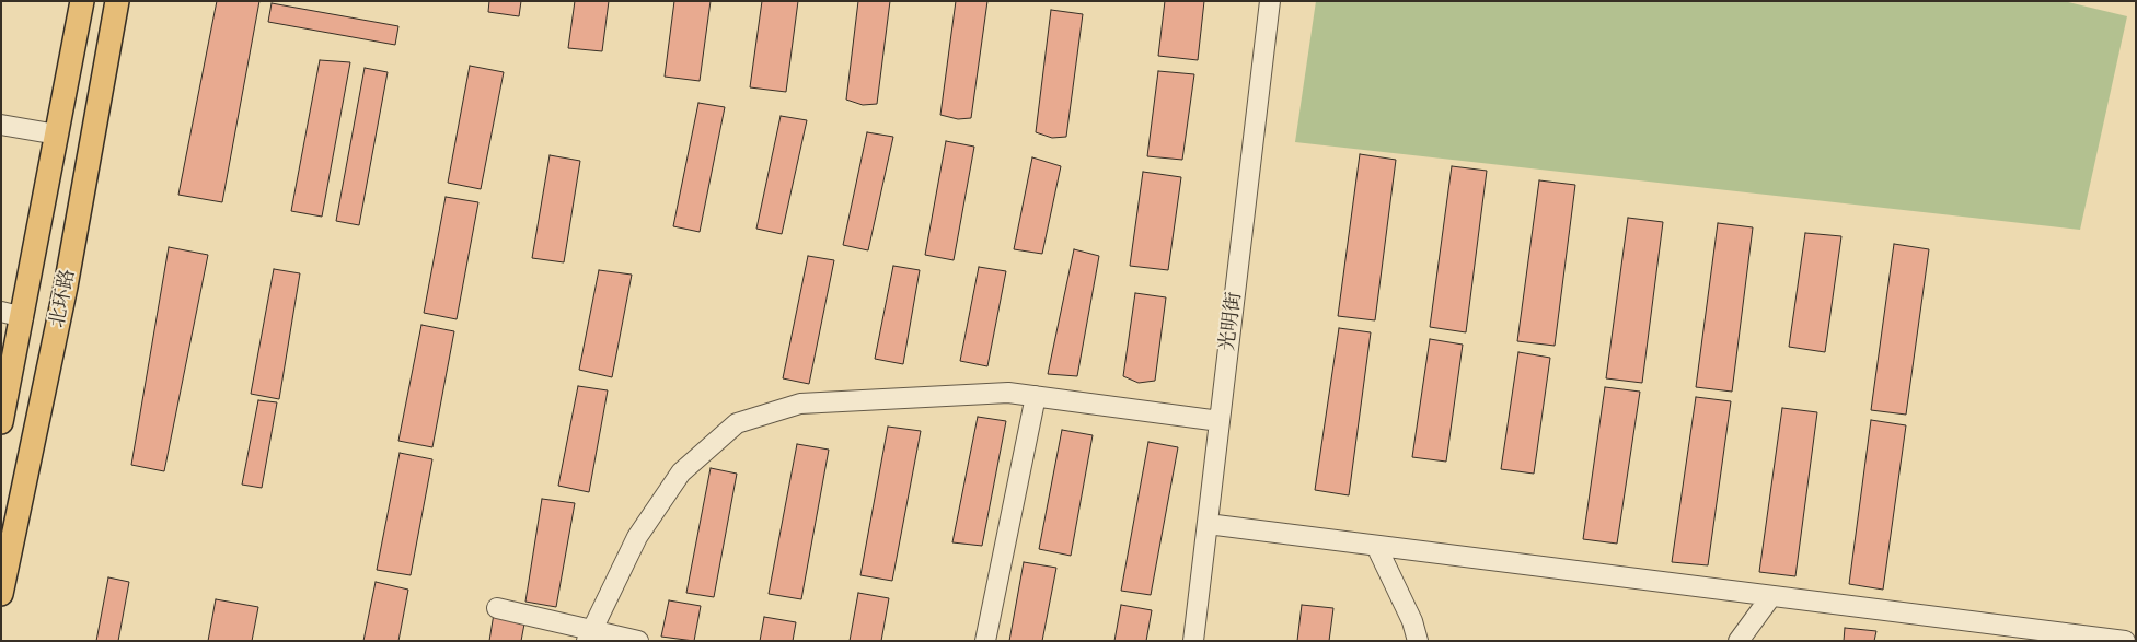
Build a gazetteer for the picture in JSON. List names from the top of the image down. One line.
{"streets":{"main road":["北环路"],"street":["光明街"]}}
